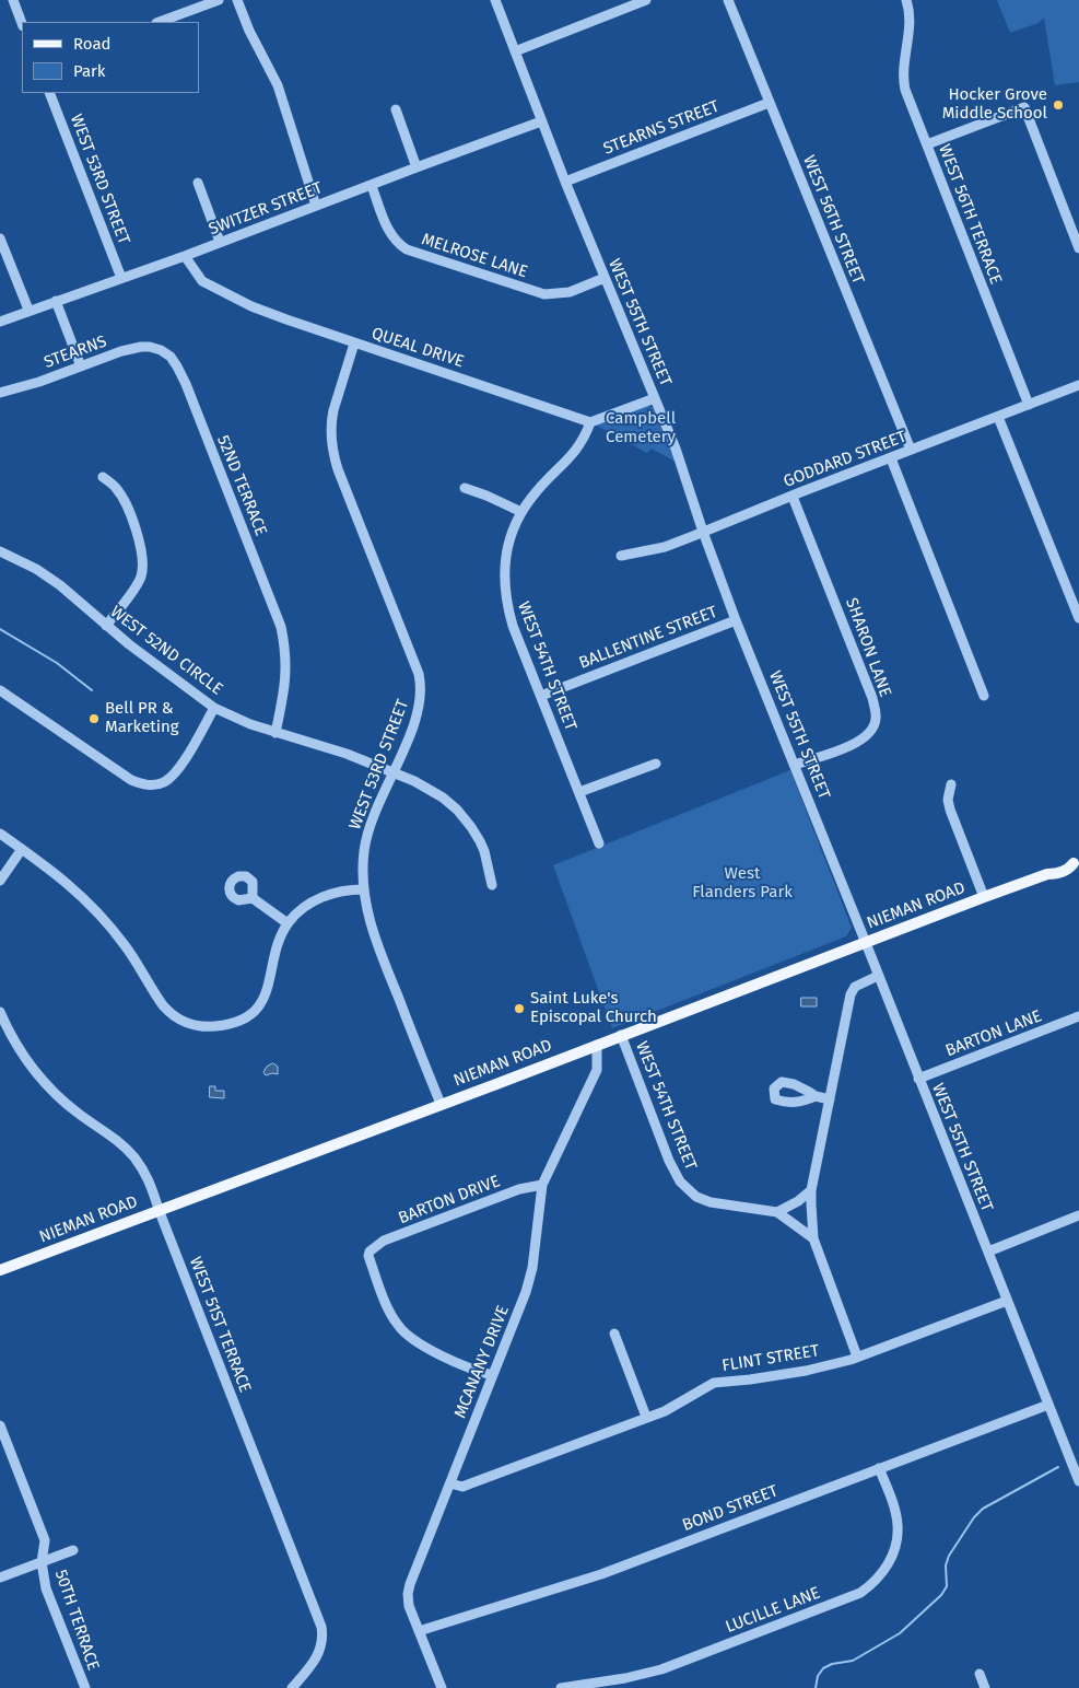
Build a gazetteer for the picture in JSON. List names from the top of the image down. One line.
{"streets":{"main road":["NIEMAN ROAD"],"street":["STEARNS STREET","WEST 53RD STREET","SWITZER STREET","WEST 56TH TERRACE","WEST 56TH STREET","MELROSE LANE","WEST 55TH STREET","QUEAL DRIVE","STEARNS","GODDARD STREET","52ND TERRACE","BALLENTINE STREET","SHARON LANE","WEST 52ND CIRCLE","WEST 54TH STREET","BARTON LANE","BARTON DRIVE","WEST 51ST TERRACE","FLINT STREET","MCANANY DRIVE","BOND STREET","LUCILLE LANE","50TH TERRACE"]},"crossings":[["STEARNS STREET","WEST 56TH STREET"],["STEARNS STREET","WEST 55TH STREET"],["WEST 53RD STREET","SWITZER STREET"],["WEST 53RD STREET","QUEAL DRIVE"],["WEST 53RD STREET","WEST 52ND CIRCLE"],["WEST 53RD STREET","NIEMAN ROAD"],["SWITZER STREET","MELROSE LANE"],["SWITZER STREET","WEST 55TH STREET"],["SWITZER STREET","QUEAL DRIVE"],["WEST 56TH TERRACE","GODDARD STREET"],["WEST 56TH STREET","GODDARD STREET"],["MELROSE LANE","WEST 55TH STREET"],["WEST 55TH STREET","GODDARD STREET"],["WEST 55TH STREET","BALLENTINE STREET"],["WEST 55TH STREET","SHARON LANE"],["WEST 55TH STREET","NIEMAN ROAD"],["WEST 55TH STREET","BARTON LANE"],["WEST 55TH STREET","FLINT STREET"],["WEST 55TH STREET","BOND STREET"],["QUEAL DRIVE","WEST 54TH STREET"],["STEARNS","52ND TERRACE"],["GODDARD STREET","SHARON LANE"],["52ND TERRACE","WEST 52ND CIRCLE"],["BALLENTINE STREET","WEST 54TH STREET"],["WEST 54TH STREET","NIEMAN ROAD"],["NIEMAN ROAD","WEST 51ST TERRACE"],["NIEMAN ROAD","MCANANY DRIVE"],["BARTON DRIVE","MCANANY DRIVE"],["FLINT STREET","MCANANY DRIVE"],["MCANANY DRIVE","BOND STREET"],["BOND STREET","LUCILLE LANE"]],"parks":["Campbell Cemetery","West Flanders Park"],"places":["Hocker Grove Middle School","Bell PR & Marketing","Saint Luke's Episcopal Church"],"legend":["Road","Park"]}
